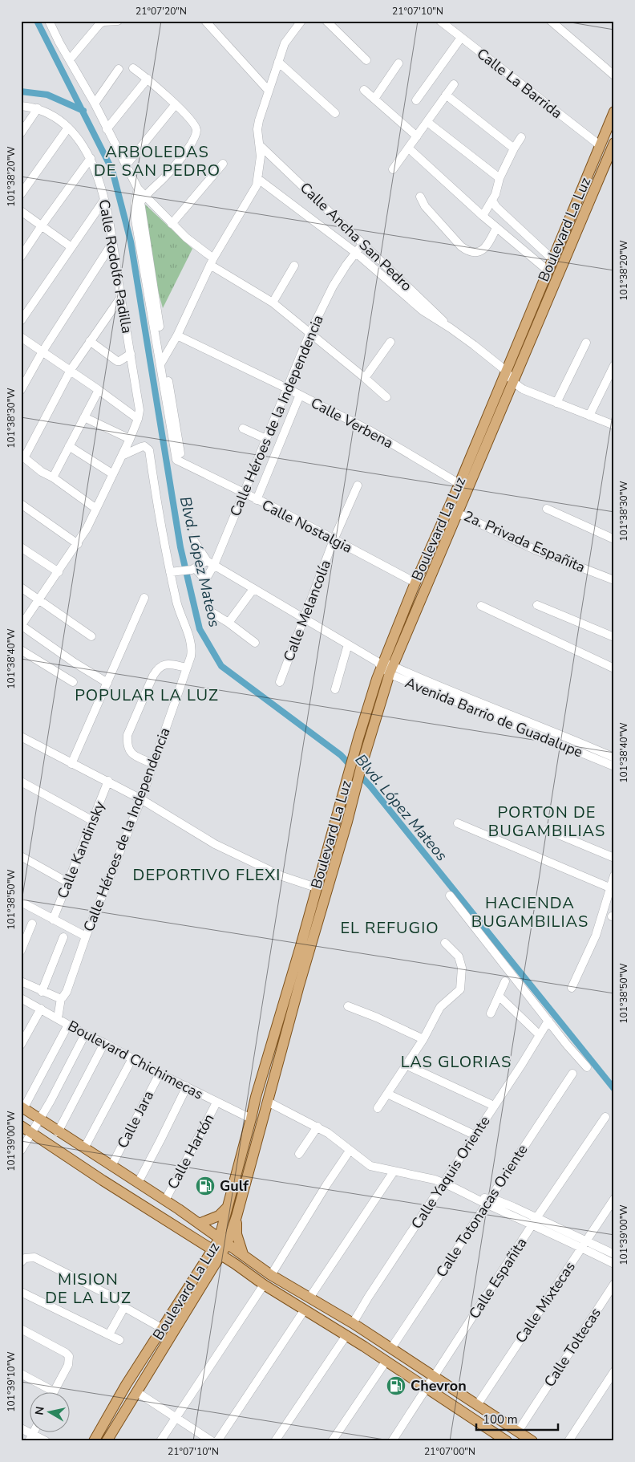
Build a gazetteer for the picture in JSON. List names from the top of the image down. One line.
{"streets":{"main road":["Boulevard La Luz"],"street":["Calle La Barrida","Calle Ancha San Pedro","Calle Rodolfo Padilla","Calle Héroes de la Independencia","Calle Verbena","Calle Nostalgia","2a. Privada Españita","Calle Melancolía","Avenida Barrio de Guadalupe","Calle Kandinsky","Boulevard Chichimecas","Calle Jara","Calle Hartón","Calle Yaquis Oriente","Calle Totonacas Oriente","Calle Españita","Calle Mixtecas","Calle Toltecas"]},"crossings":[["Calle La Barrida","Boulevard La Luz"],["Boulevard La Luz","Calle Ancha San Pedro"],["Boulevard La Luz","Calle Verbena"],["Boulevard La Luz","Calle Nostalgia"],["Boulevard La Luz","2a. Privada Españita"],["Boulevard La Luz","Avenida Barrio de Guadalupe"],["Boulevard La Luz","Boulevard Chichimecas"],["Calle Ancha San Pedro","Calle Héroes de la Independencia"],["Calle Héroes de la Independencia","Calle Verbena"],["Calle Héroes de la Independencia","Calle Nostalgia"],["Calle Héroes de la Independencia","Avenida Barrio de Guadalupe"],["Calle Héroes de la Independencia","Boulevard Chichimecas"],["Calle Nostalgia","Calle Melancolía"],["Calle Melancolía","Avenida Barrio de Guadalupe"],["Boulevard Chichimecas","Calle Jara"],["Boulevard Chichimecas","Calle Hartón"]],"districts":["ARBOLEDAS DE SAN PEDRO","POPULAR LA LUZ","PORTON DE BUGAMBILIAS","DEPORTIVO FLEXI","HACIENDA BUGAMBILIAS","EL REFUGIO","LAS GLORIAS","MISION DE LA LUZ"],"water":["Blvd. López Mateos"],"places":{"fuel station":["Gulf","Chevron"]},"scale_bar":"100 m","north":"left","coordinates":["21°07'20\"N","21°07'10\"N","101°38'20\"W","101°38'30\"W","101°38'40\"W","101°38'50\"W","101°39'00\"W","101°39'10\"W","21°07'00\"N"]}
